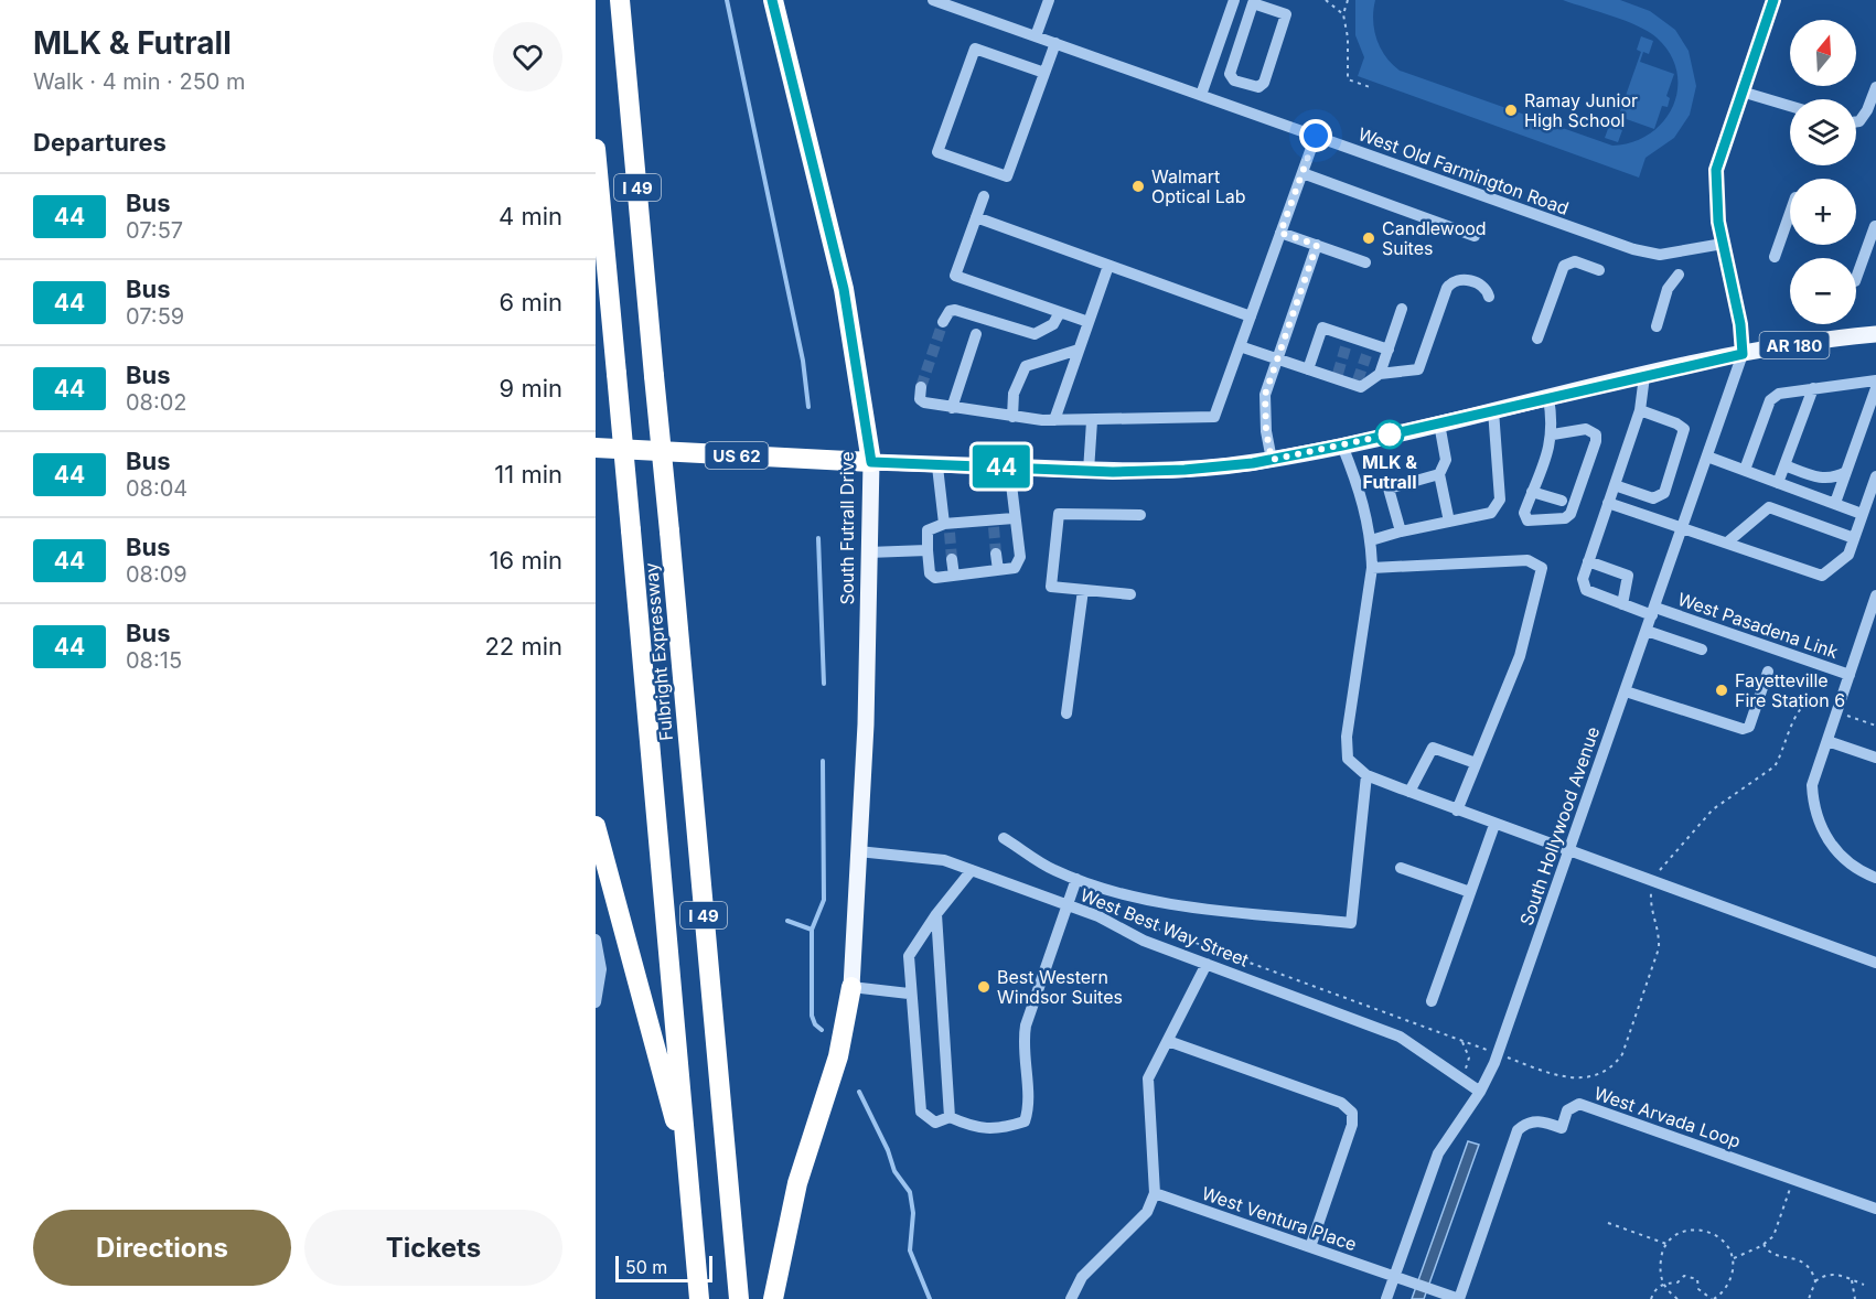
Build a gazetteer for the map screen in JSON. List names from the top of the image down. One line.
{"streets":{"highway":["I 49","US 62","South Futrall Drive","Fulbright Expressway"],"main road":["AR 180"],"street":["West Old Farmington Road","West Pasadena Link","South Hollywood Avenue","West Best Way Street","West Arvada Loop","West Ventura Place"]},"crossings":[["AR 180","US 62"],["AR 180","South Futrall Drive"],["AR 180","South Hollywood Avenue"],["US 62","South Futrall Drive"],["South Futrall Drive","West Best Way Street"],["West Pasadena Link","South Hollywood Avenue"],["South Hollywood Avenue","West Best Way Street"],["South Hollywood Avenue","West Arvada Loop"],["South Hollywood Avenue","West Ventura Place"],["West Arvada Loop","West Ventura Place"]],"places":["Ramay Junior High School","Walmart Optical Lab","Candlewood Suites","MLK & Futrall","Fayetteville Fire Station 6","Best Western Windsor Suites"],"lines":["bus line 44"],"scale_bar":"50 m","north":"top","page":{"heading":[["MLK & Futrall","Walk · 4 min · 250 m"],"Departures"],"on_map":"44","map_buttons":["+","−"],"list":[{"mark":"44","name":"Bus","note":"07:57","value":"4 min"},{"mark":"44","name":"Bus","note":"07:59","value":"6 min"},{"mark":"44","name":"Bus","note":"08:02","value":"9 min"},{"mark":"44","name":"Bus","note":"08:04","value":"11 min"},{"mark":"44","name":"Bus","note":"08:09","value":"16 min"},{"mark":"44","name":"Bus","note":"08:15","value":"22 min"}],"buttons":["Directions","Tickets"],"scale":"50 m"}}
